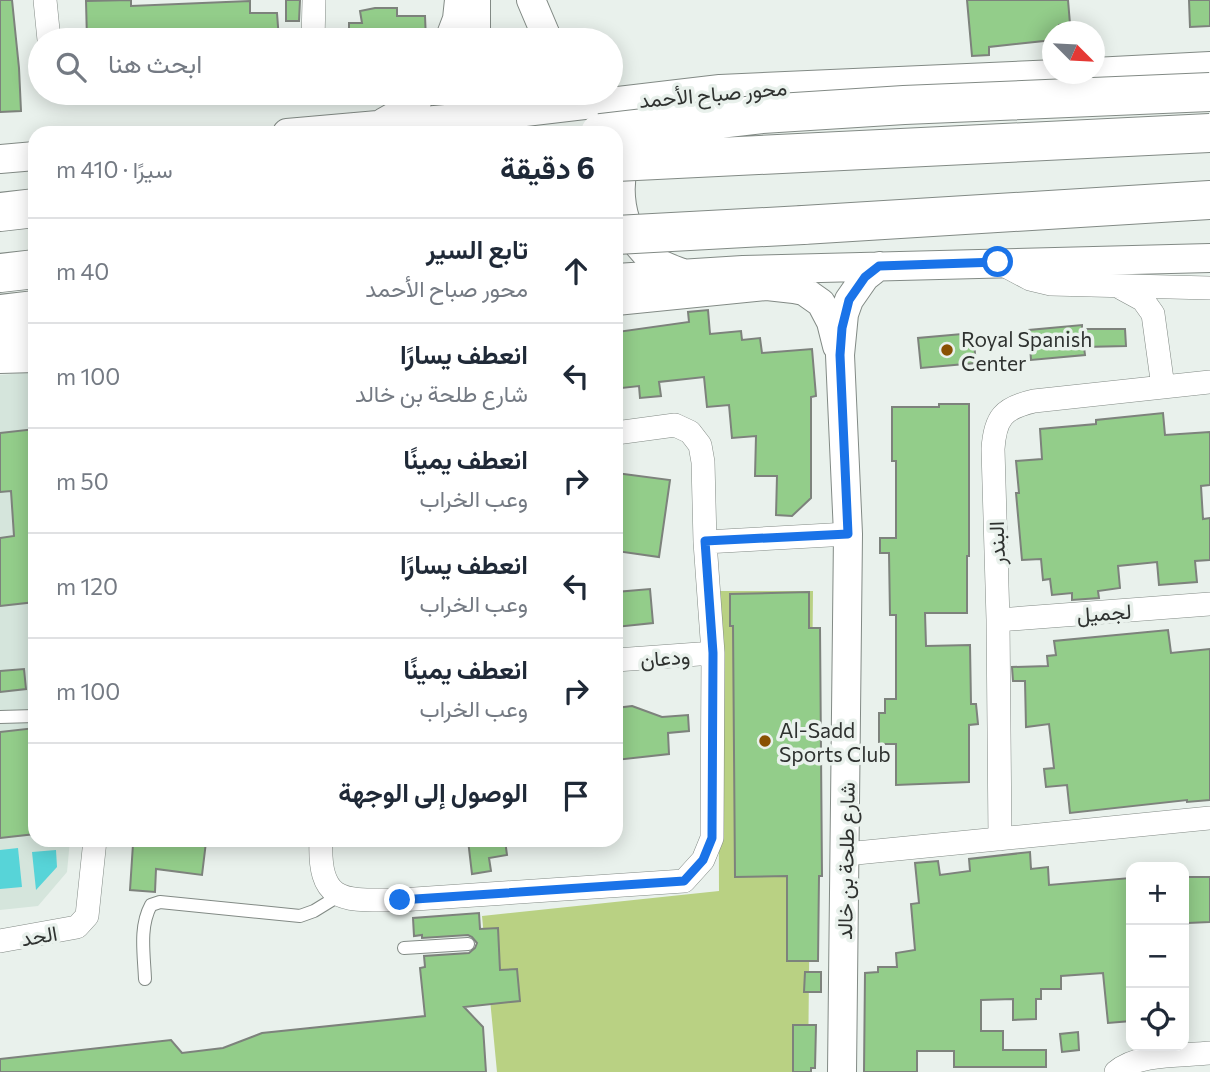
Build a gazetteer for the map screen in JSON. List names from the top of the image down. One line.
{"streets":{"street":["محور صباح الأحمد","البندر","لجميل","ودعان","شارع طلحة بن خالد","الحد"]},"crossings":[["البندر","لجميل"]],"places":["Royal Spanish Center","Al-Sadd Sports Club"],"north":"bottom right","page":{"search":"ابحث هنا","heading":["6 دقيقة","سيرًا · 410 m"],"list":[["تابع السير","محور صباح الأحمد","40 m"],["انعطف يسارًا","شارع طلحة بن خالد","100 m"],["انعطف يمينًا","وعب الخراب","50 m"],["انعطف يسارًا","وعب الخراب","120 m"],["انعطف يمينًا","وعب الخراب","100 m"],"الوصول إلى الوجهة"],"map_buttons":["+","−"]}}
